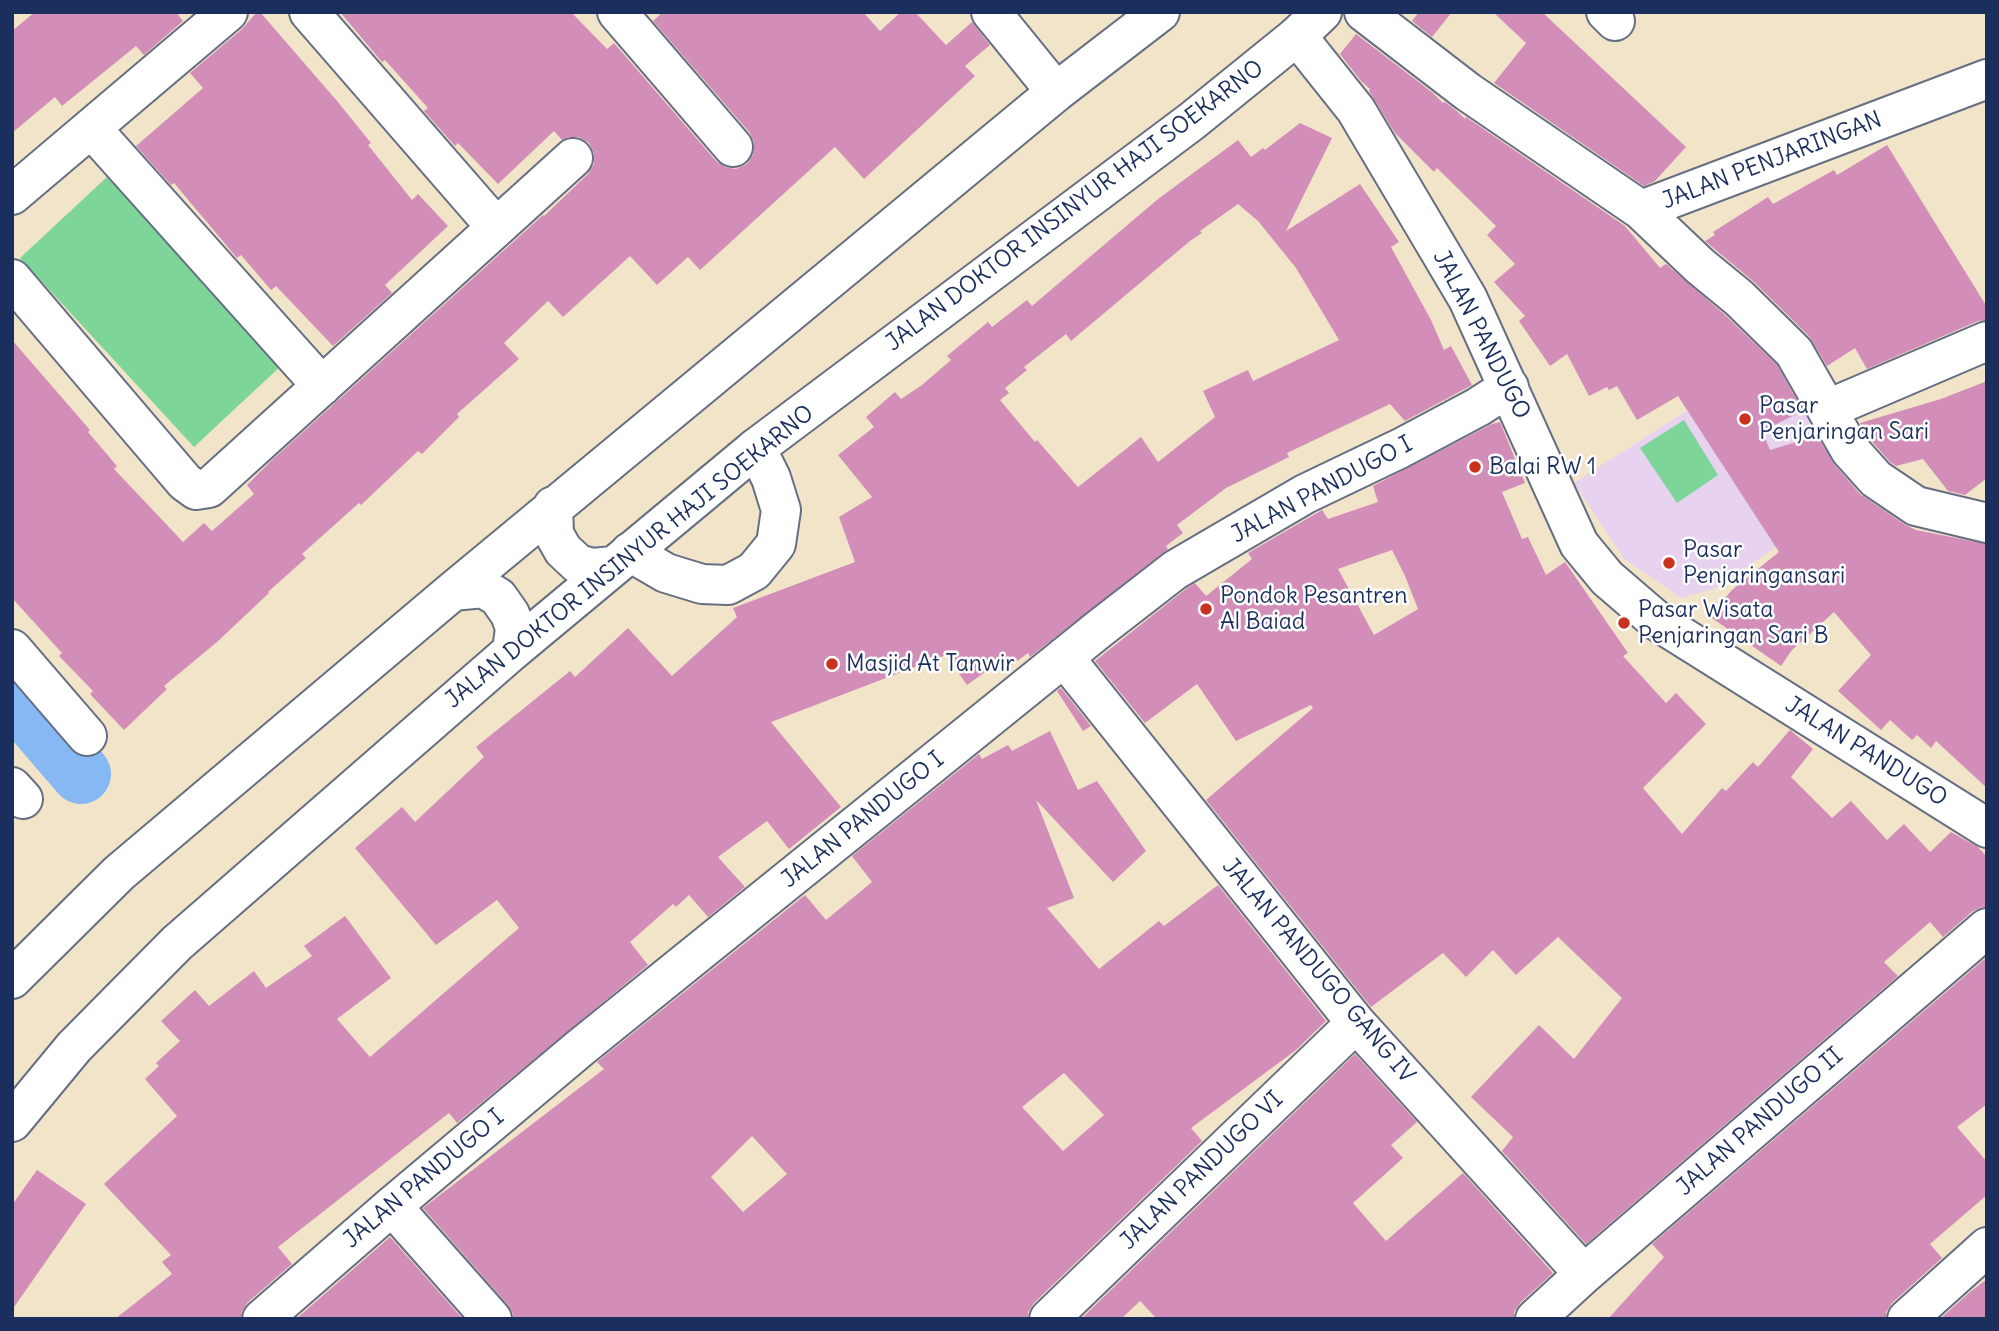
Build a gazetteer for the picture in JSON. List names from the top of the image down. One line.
{"streets":{"street":["JALAN PENJARINGAN","JALAN DOKTOR INSINYUR HAJI SOEKARNO","JALAN PANDUGO","JALAN PANDUGO I","JALAN PANDUGO GANG IV","JALAN PANDUGO II","JALAN PANDUGO VI"]},"crossings":[["JALAN DOKTOR INSINYUR HAJI SOEKARNO","JALAN PANDUGO"],["JALAN PANDUGO","JALAN PANDUGO I"],["JALAN PANDUGO I","JALAN PANDUGO GANG IV"],["JALAN PANDUGO GANG IV","JALAN PANDUGO II"],["JALAN PANDUGO GANG IV","JALAN PANDUGO VI"]],"places":["Pasar Penjaringan Sari","Balai RW 1","Pasar Penjaringansari","Pondok Pesantren Al Baiad","Pasar Wisata Penjaringan Sari B","Masjid At Tanwir"]}
